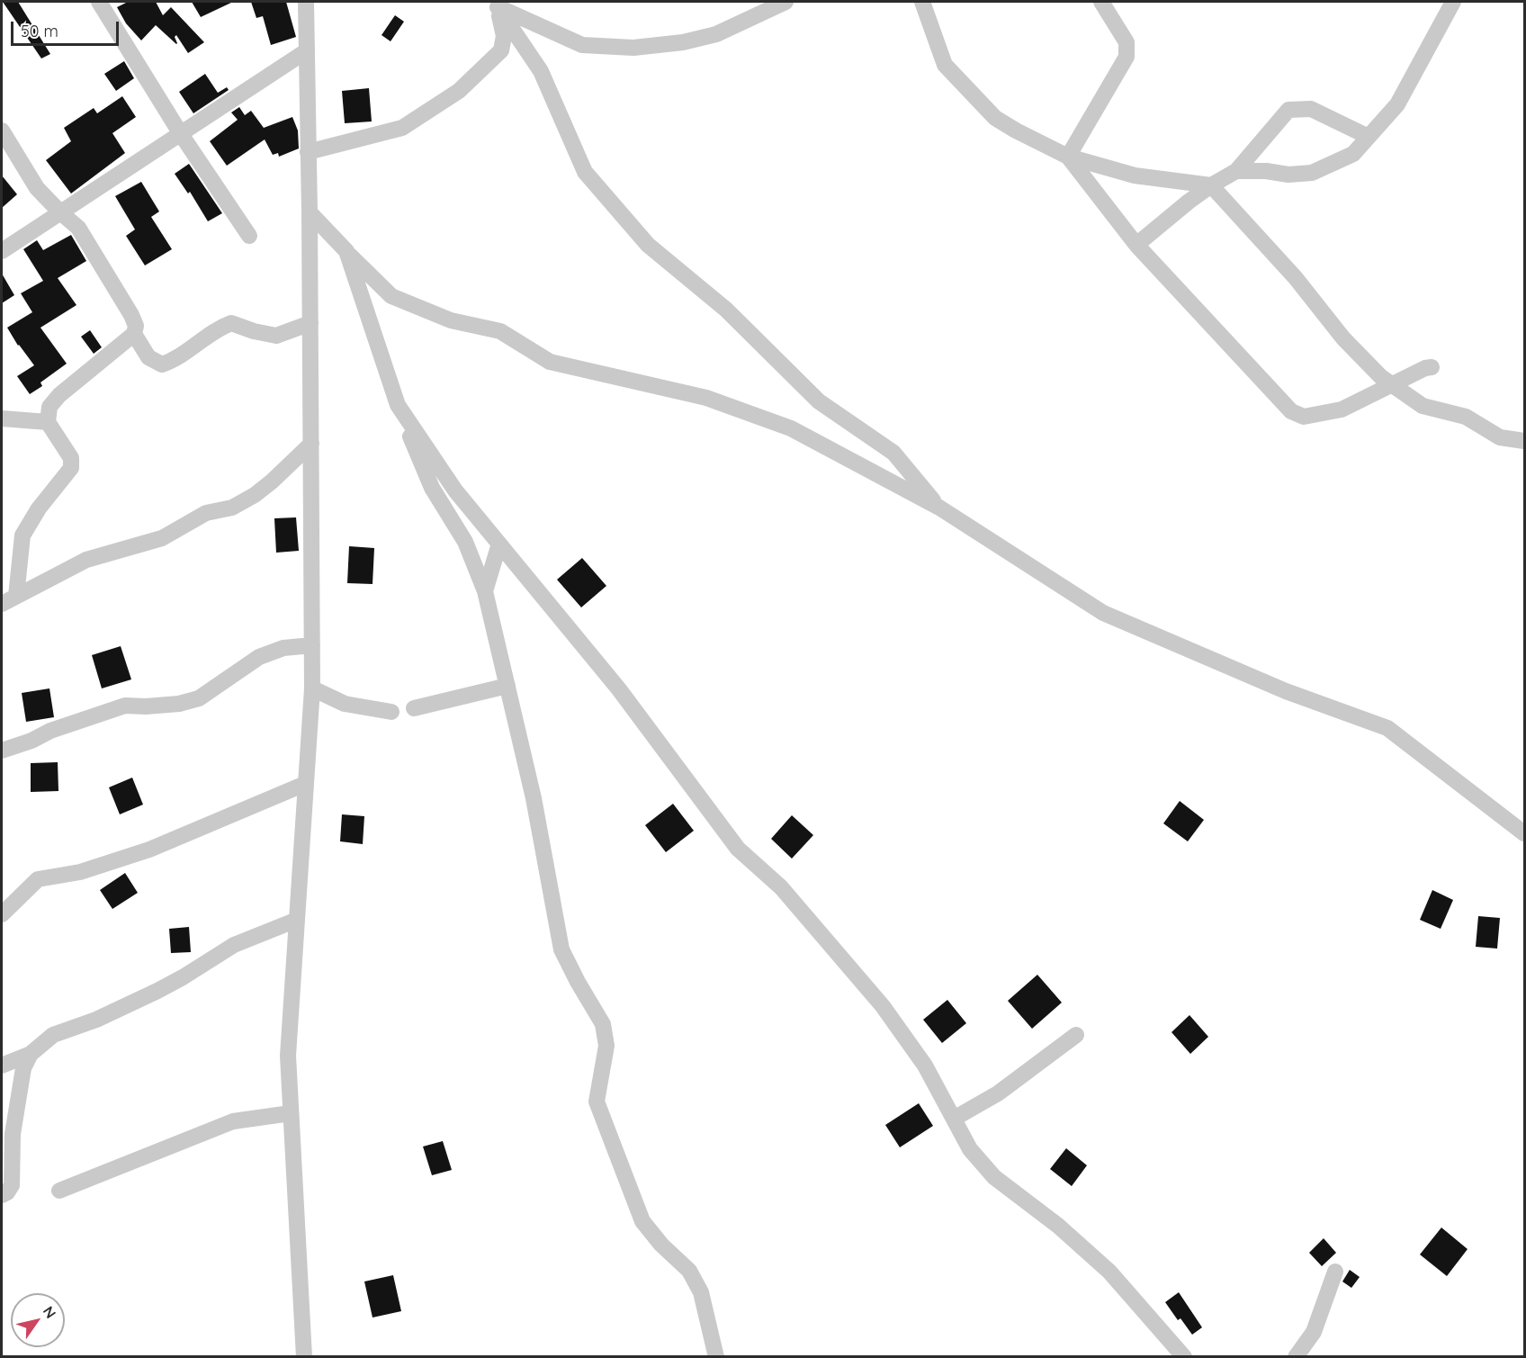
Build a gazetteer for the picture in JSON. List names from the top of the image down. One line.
{"scale_bar":"50 m","north":"top right"}
